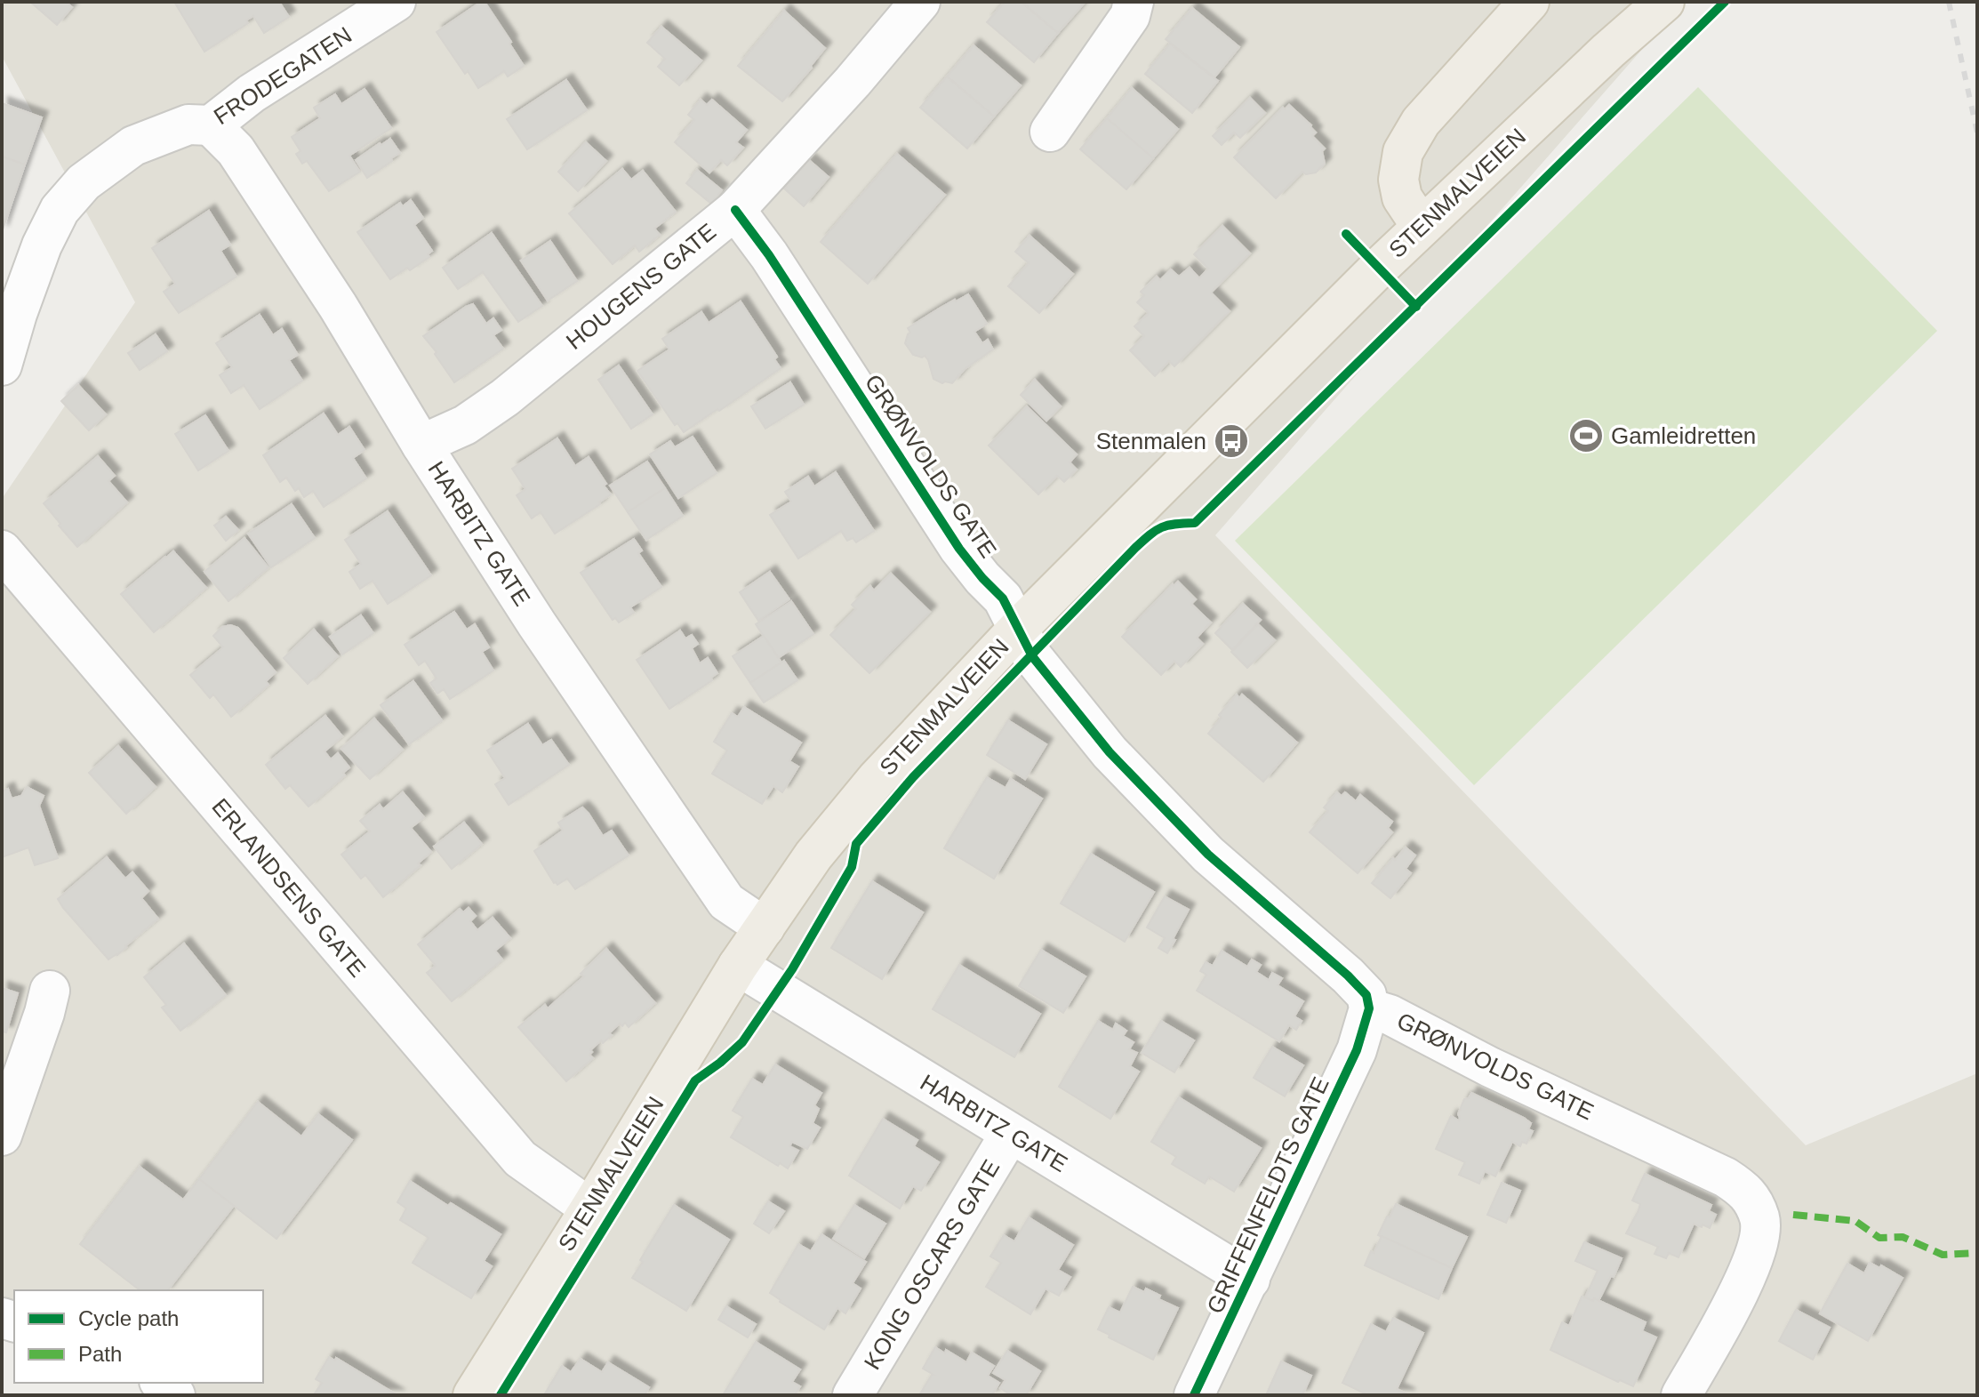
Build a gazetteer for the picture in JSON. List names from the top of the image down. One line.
{"streets":{"main road":["STENMALVEIEN"],"street":["FRODEGATEN","HOUGENS GATE","GRØNVOLDS GATE","HARBITZ GATE","ERLANDSENS GATE","GRIFFENFELDTS GATE","KONG OSCARS GATE"]},"crossings":[["FRODEGATEN","HARBITZ GATE"],["STENMALVEIEN","GRØNVOLDS GATE"],["STENMALVEIEN","HARBITZ GATE"],["STENMALVEIEN","ERLANDSENS GATE"],["HOUGENS GATE","GRØNVOLDS GATE"],["HOUGENS GATE","HARBITZ GATE"],["GRØNVOLDS GATE","GRIFFENFELDTS GATE"],["HARBITZ GATE","GRIFFENFELDTS GATE"],["HARBITZ GATE","KONG OSCARS GATE"]],"places":{"sports":["Gamleidretten"],"bus stop":["Stenmalen"]},"legend":["Cycle path","Path"]}
